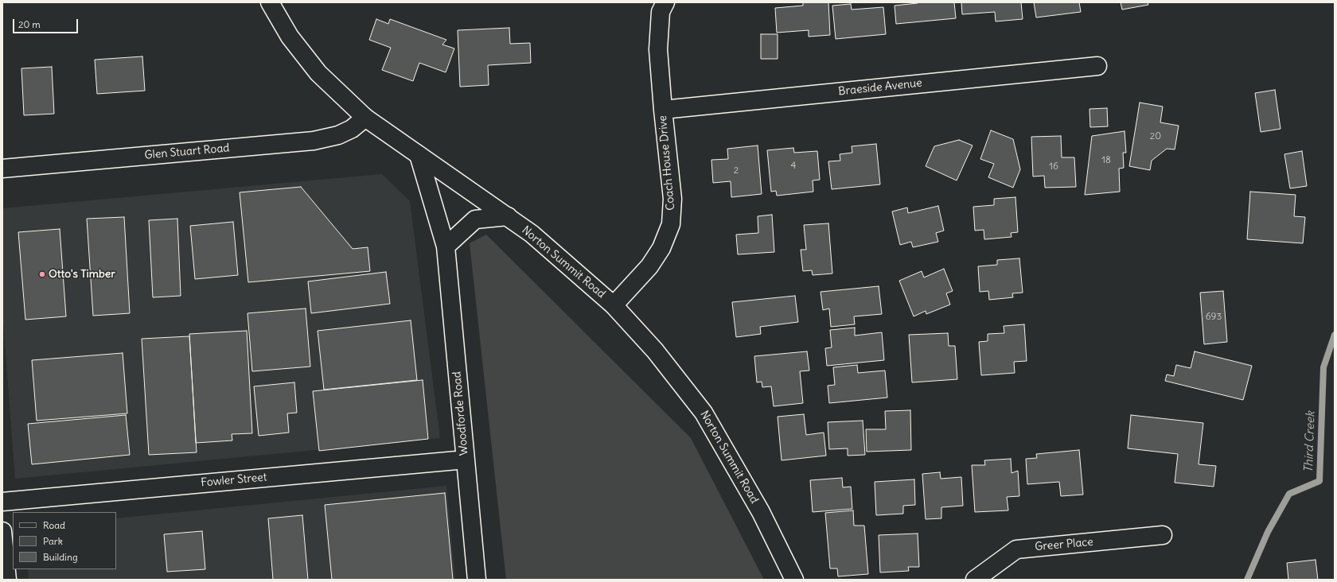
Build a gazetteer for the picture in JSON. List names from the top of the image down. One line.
{"streets":{"street":["Braeside Avenue","Glen Stuart Road","Coach House Drive","Norton Summit Road","Woodforde Road","Fowler Street","Greer Place"]},"crossings":[["Braeside Avenue","Coach House Drive"],["Glen Stuart Road","Norton Summit Road"],["Coach House Drive","Norton Summit Road"],["Norton Summit Road","Woodforde Road"],["Woodforde Road","Fowler Street"]],"water":["Third Creek"],"places":["Otto's Timber"],"house_numbers":["20","18","4","16","2","693"],"legend":["Road","Park","Building"],"scale_bar":"20 m"}
